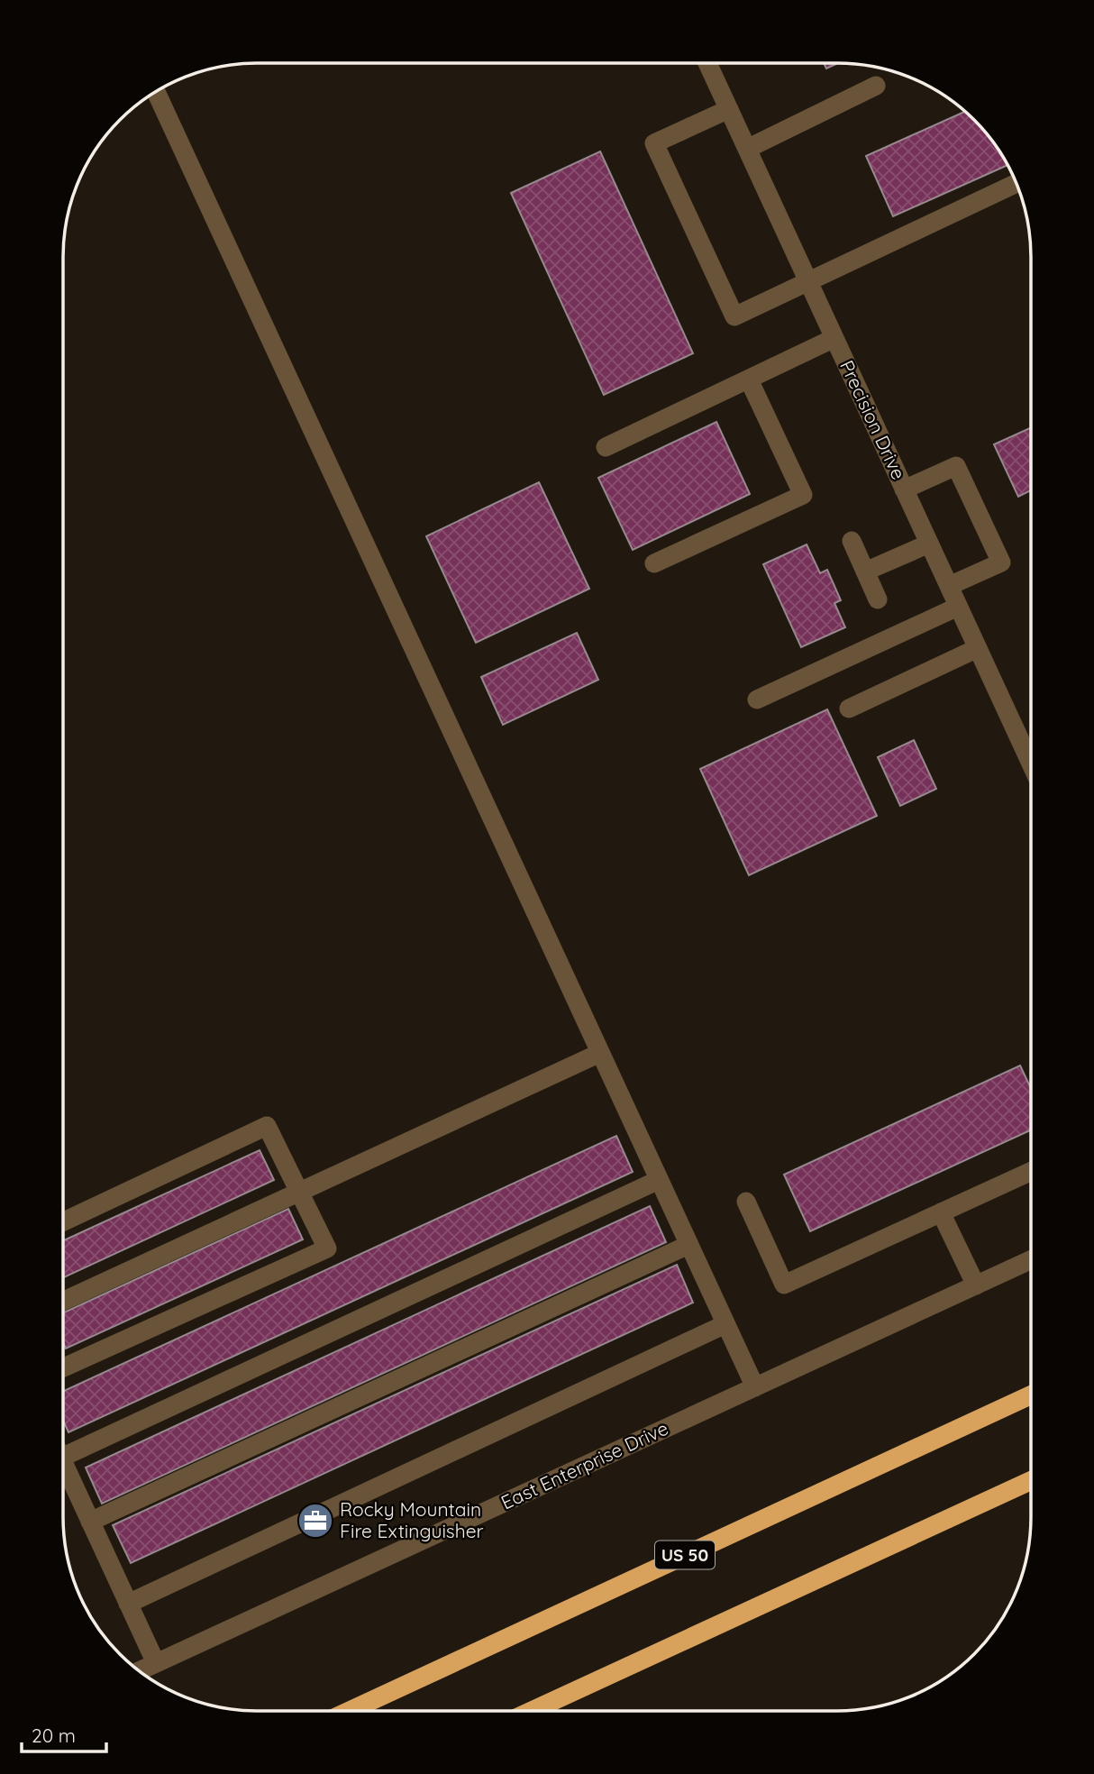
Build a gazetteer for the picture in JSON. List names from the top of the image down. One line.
{"streets":{"highway":["US 50"],"street":["Precision Drive","East Enterprise Drive"]},"places":{"office":["Rocky Mountain Fire Extinguisher"]},"scale_bar":"20 m"}
